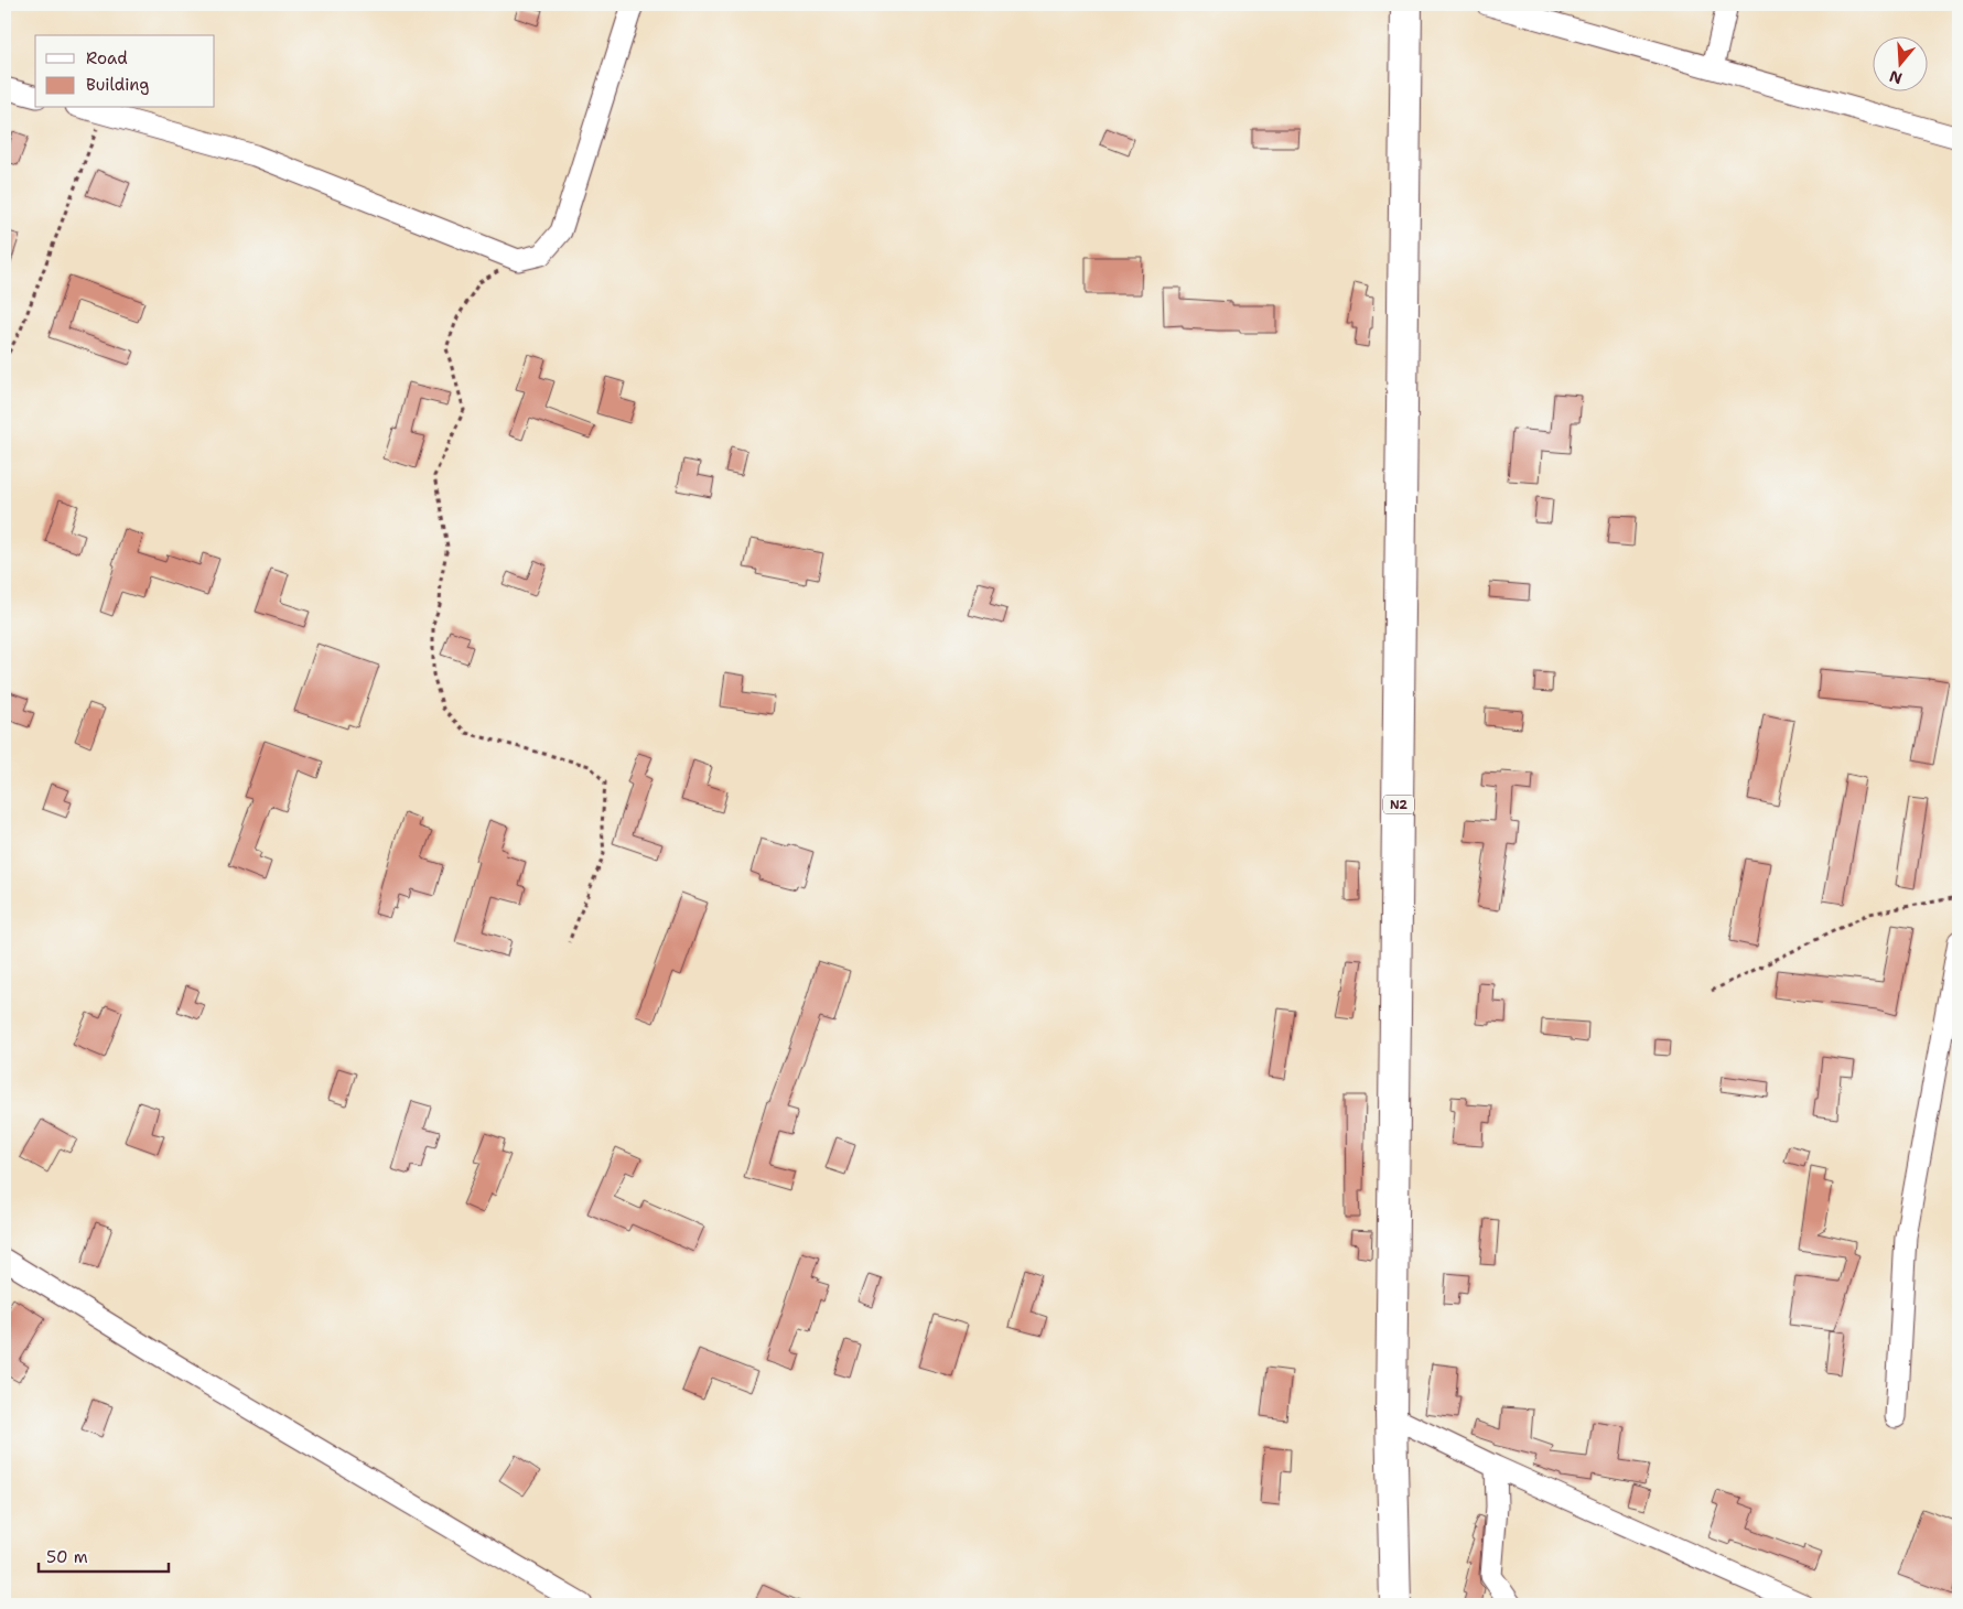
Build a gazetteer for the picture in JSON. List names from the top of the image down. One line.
{"streets":{"highway":["N2"]},"legend":["Road","Building"],"scale_bar":"50 m","north":"bottom"}
